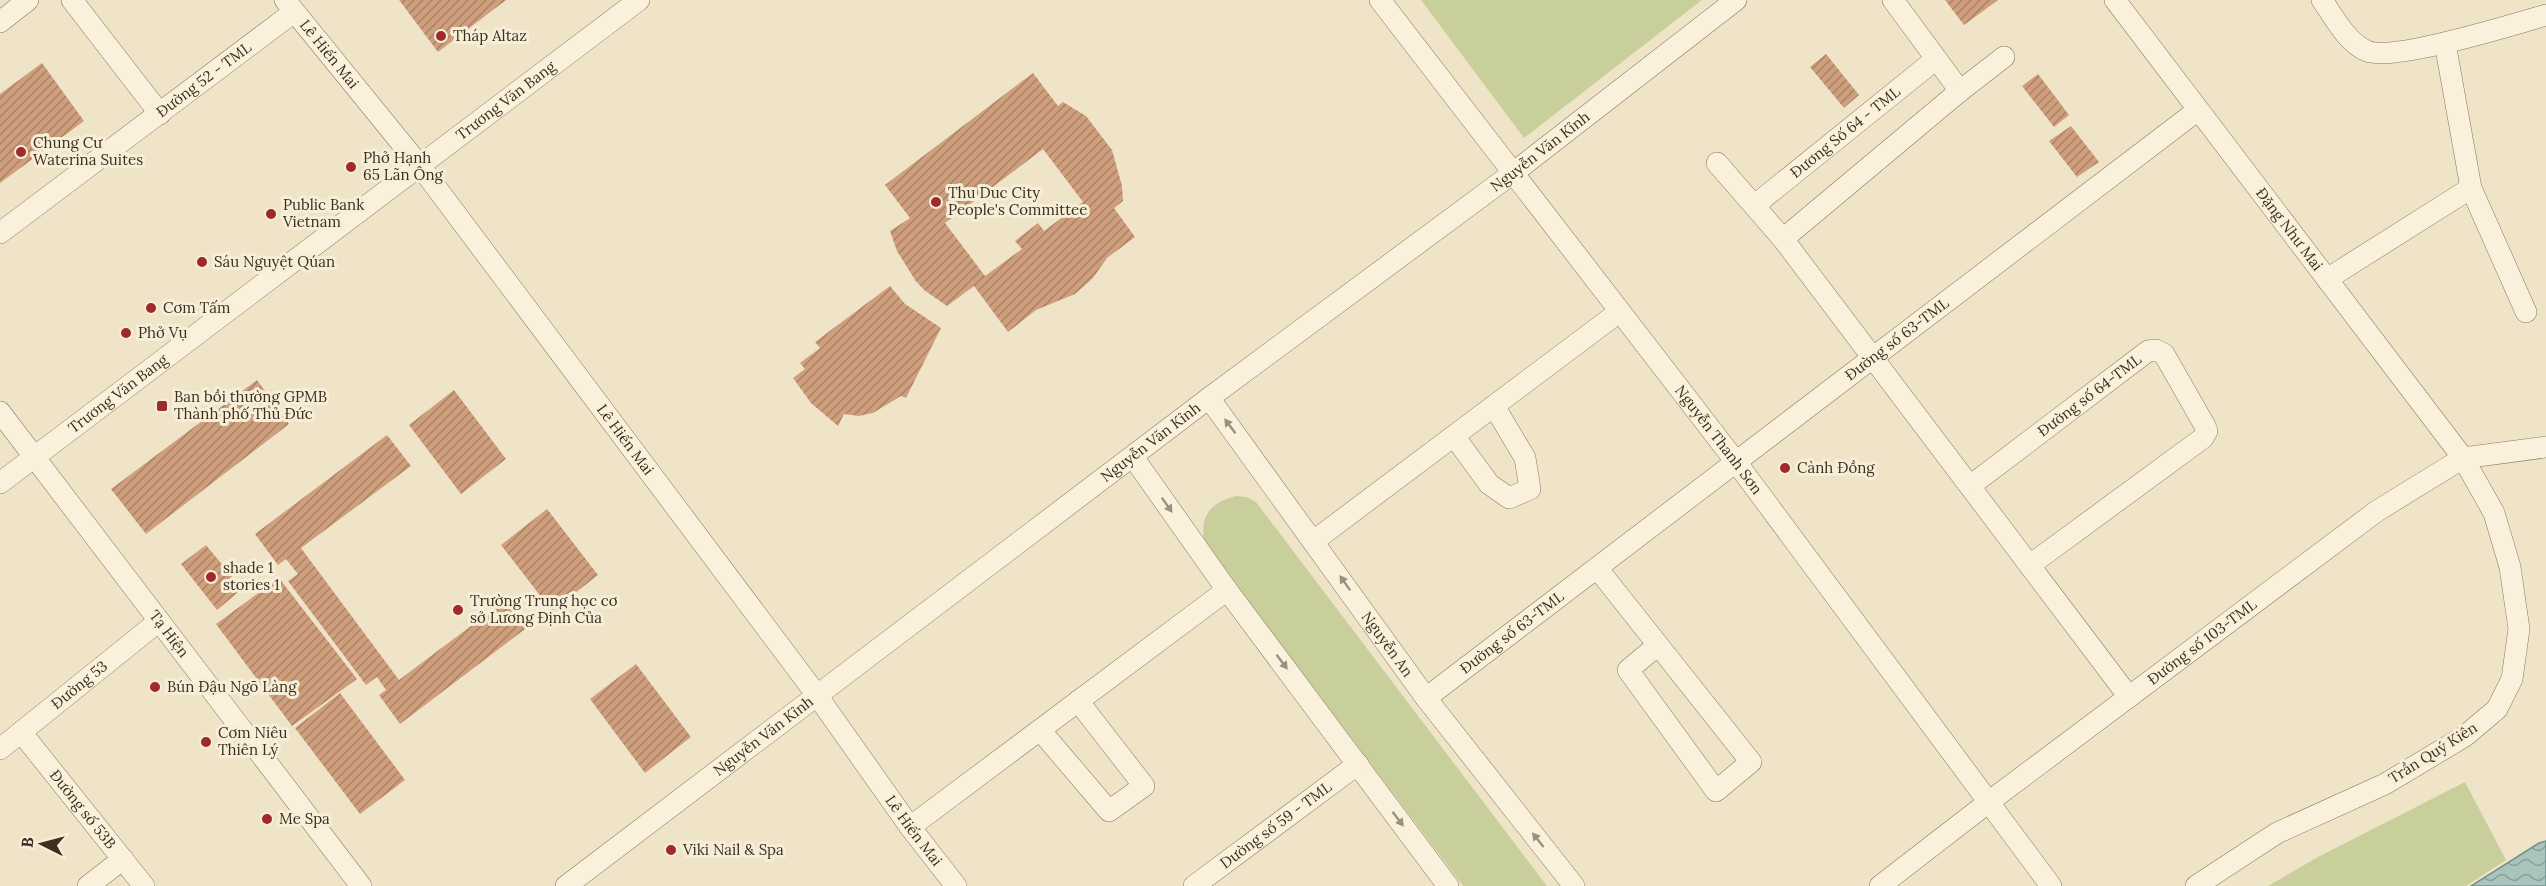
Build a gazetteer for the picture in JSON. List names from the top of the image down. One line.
{"streets":{"street":["Lê Hiến Mai","Đường 52 - TML","Trương Văn Bang","Đương Số 64 - TML","Nguyễn Văn Kỉnh","Đặng Như Mai","Đường số 63-TML","Đường số 64-TML","Nguyễn Thanh Sơn","Tạ Hiện","Đường số 103-TML","Nguyễn An","Đường 53","Trần Quý Kiên","Đường số 53B","Dường số 59 - TML"]},"crossings":[["Lê Hiến Mai","Đường 52 - TML"],["Lê Hiến Mai","Trương Văn Bang"],["Lê Hiến Mai","Nguyễn Văn Kỉnh"],["Trương Văn Bang","Tạ Hiện"],["Nguyễn Văn Kỉnh","Nguyễn Thanh Sơn"],["Nguyễn Văn Kỉnh","Nguyễn An"],["Đặng Như Mai","Đường số 63-TML"],["Đặng Như Mai","Đường số 103-TML"],["Đặng Như Mai","Trần Quý Kiên"],["Đường số 63-TML","Nguyễn Thanh Sơn"],["Đường số 63-TML","Nguyễn An"],["Nguyễn Thanh Sơn","Đường số 103-TML"],["Tạ Hiện","Đường 53"],["Đường số 103-TML","Trần Quý Kiên"],["Đường 53","Đường số 53B"]],"places":{"other":["Tháp Altaz","Chung Cư Waterina Suites","Phở Hạnh 65 Lãn Ông","Thu Duc City People's Committee","Public Bank Vietnam","Sáu Nguyệt Qúan","Cơm Tấm","Phở Vụ","Cành Đồng","shade 1 stories 1","Trường Trung học cơ sở Lương Định Của","Bún Đậu Ngõ Làng","Cơm Niêu Thiên Lý","Me Spa","Viki Nail & Spa"],"transit":["Ban bồi thường GPMB Thành phố Thủ Đức"]},"north":"left"}
